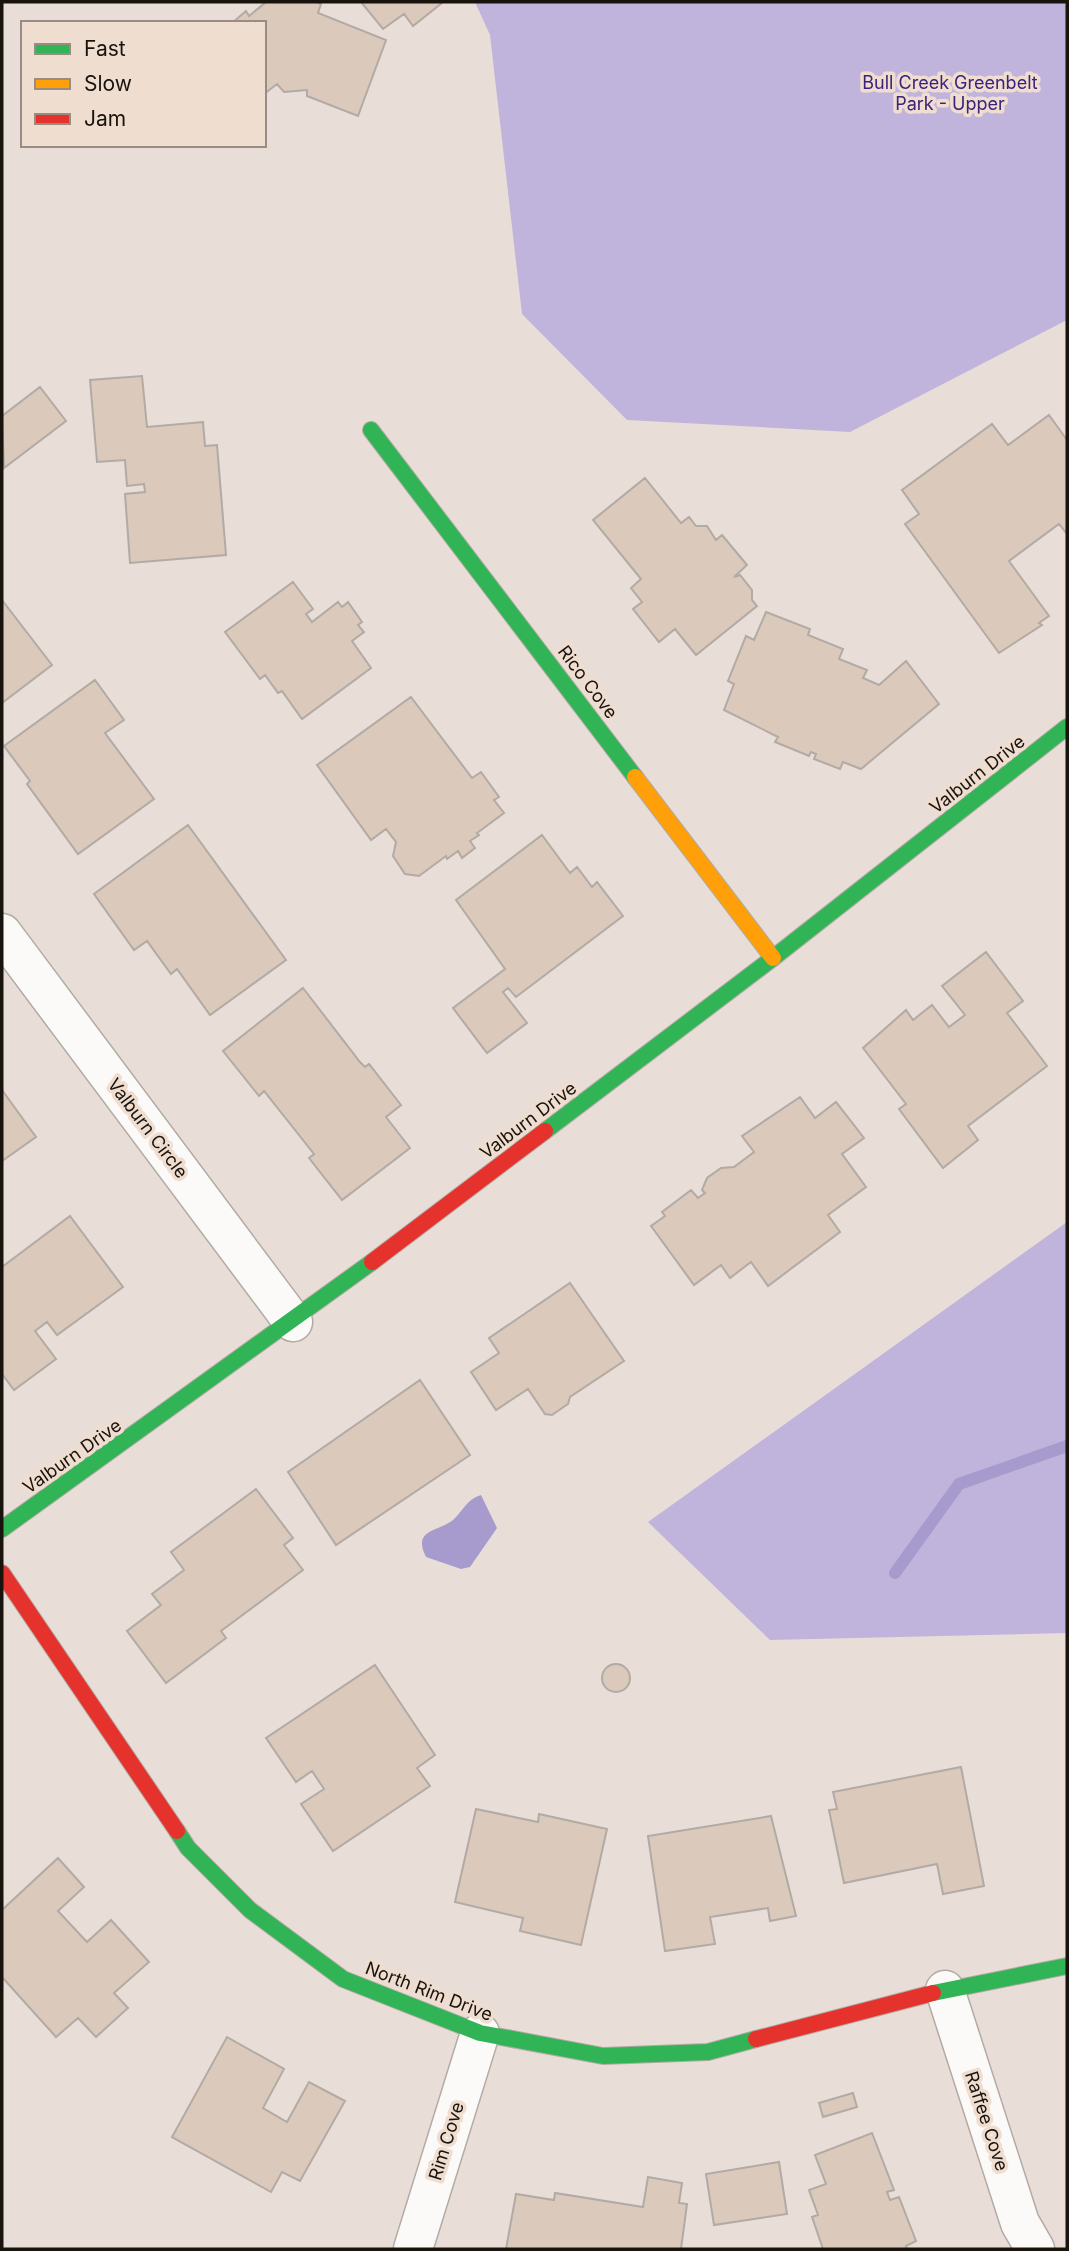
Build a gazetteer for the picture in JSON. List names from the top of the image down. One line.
{"streets":{"street":["Rico Cove","Valburn Drive","Valburn Circle","North Rim Drive","Raffee Cove","Rim Cove"]},"crossings":[["Rico Cove","Valburn Drive"],["Valburn Drive","Valburn Circle"],["North Rim Drive","Raffee Cove"],["North Rim Drive","Rim Cove"]],"parks":["Bull Creek Greenbelt Park - Upper"],"legend":["Fast","Slow","Jam"]}
